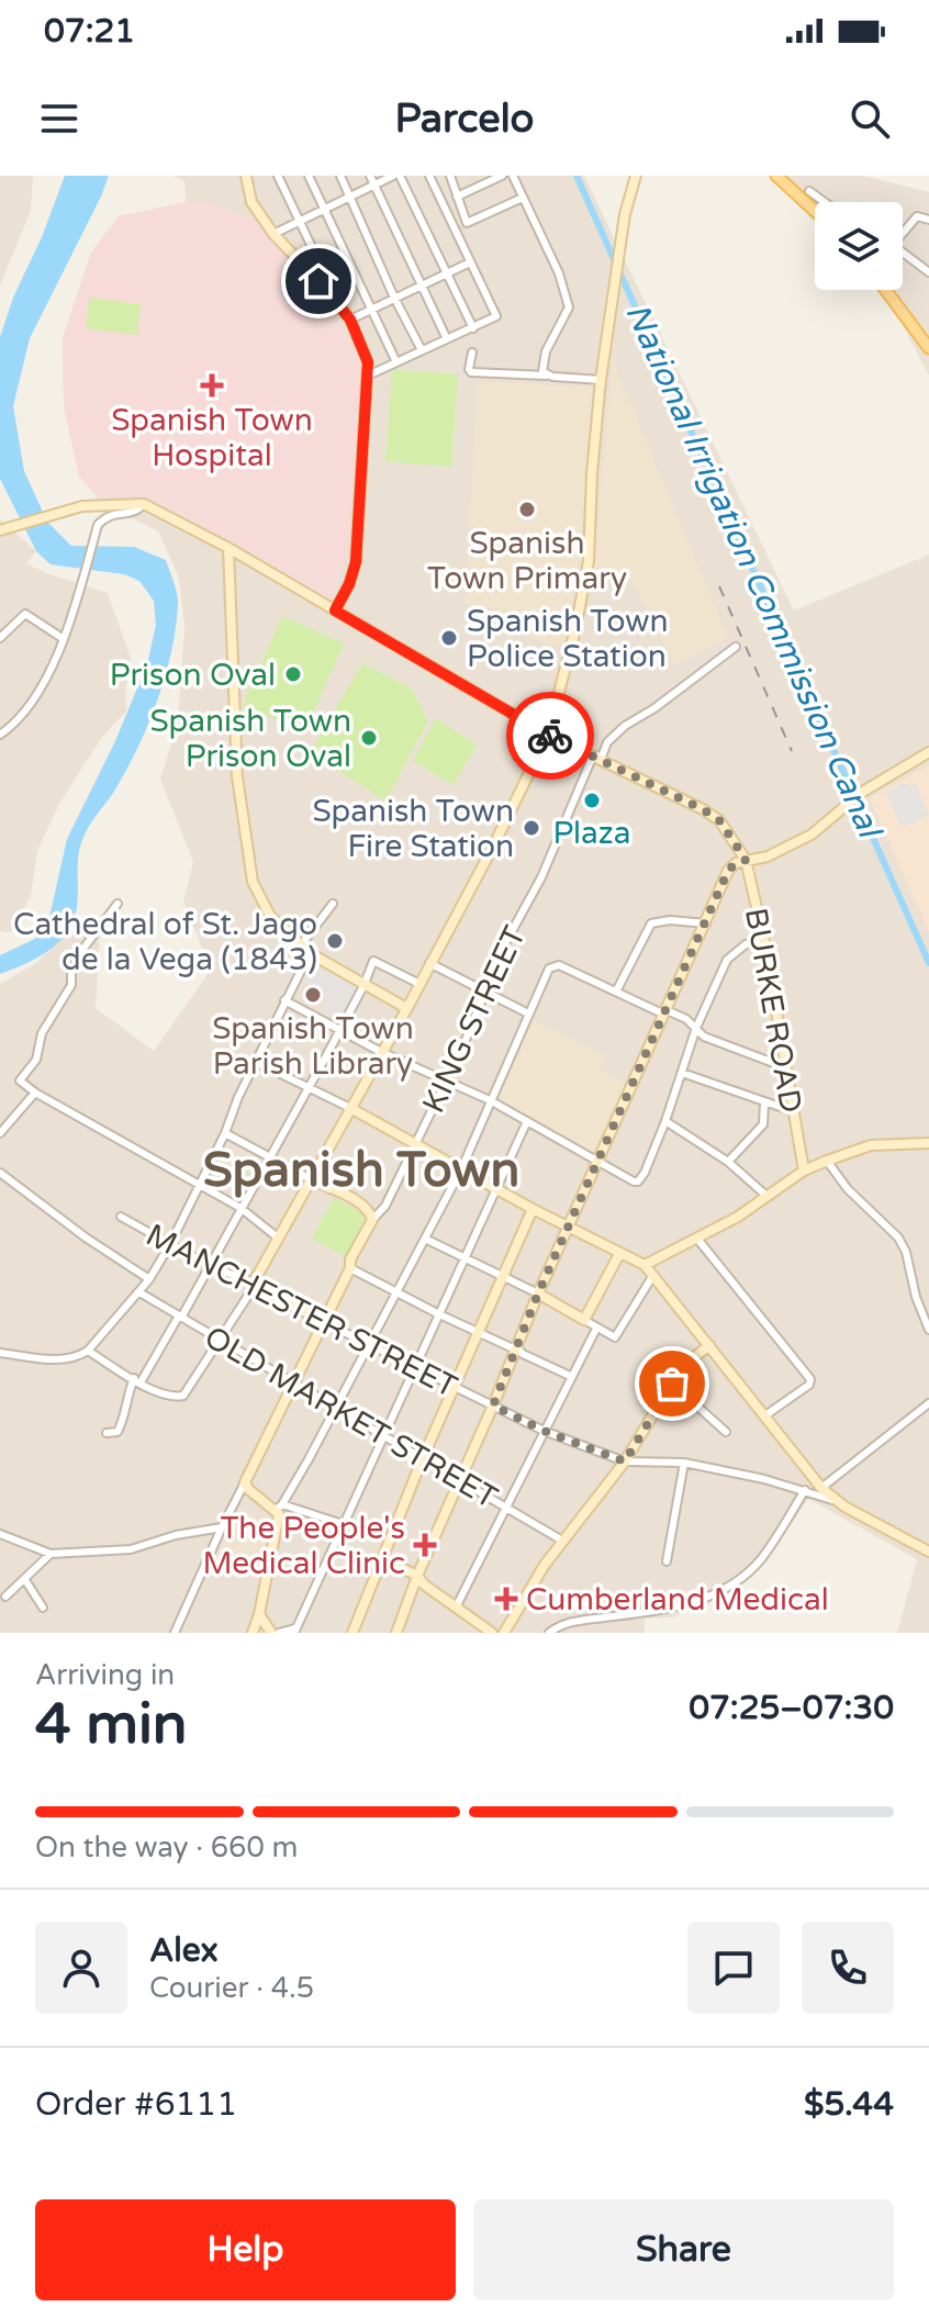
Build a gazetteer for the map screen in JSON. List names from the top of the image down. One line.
{"streets":{"street":["BURKE ROAD","KING STREET","MANCHESTER STREET","OLD MARKET STREET"]},"crossings":[["BURKE ROAD","KING STREET"],["KING STREET","MANCHESTER STREET"],["KING STREET","OLD MARKET STREET"]],"districts":["Spanish Town"],"water":["National Irrigation Commission Canal"],"places":{"health":["Spanish Town Hospital","The People's Medical Clinic","Cumberland Medical"],"other":["Spanish Town Primary","Spanish Town Police Station","Prison Oval","Spanish Town Prison Oval","Plaza","Spanish Town Fire Station","Cathedral of St. Jago de la Vega (1843)","Spanish Town Parish Library"]},"page":{"status":"07:21","header":"Parcelo","heading":["4 min","Arriving in","07:25–07:30"],"panel":["Alex","Courier · 4.5","Order #6111","$5.44"],"bar":"On the way · 660 m","buttons":["Help","Share"]}}
